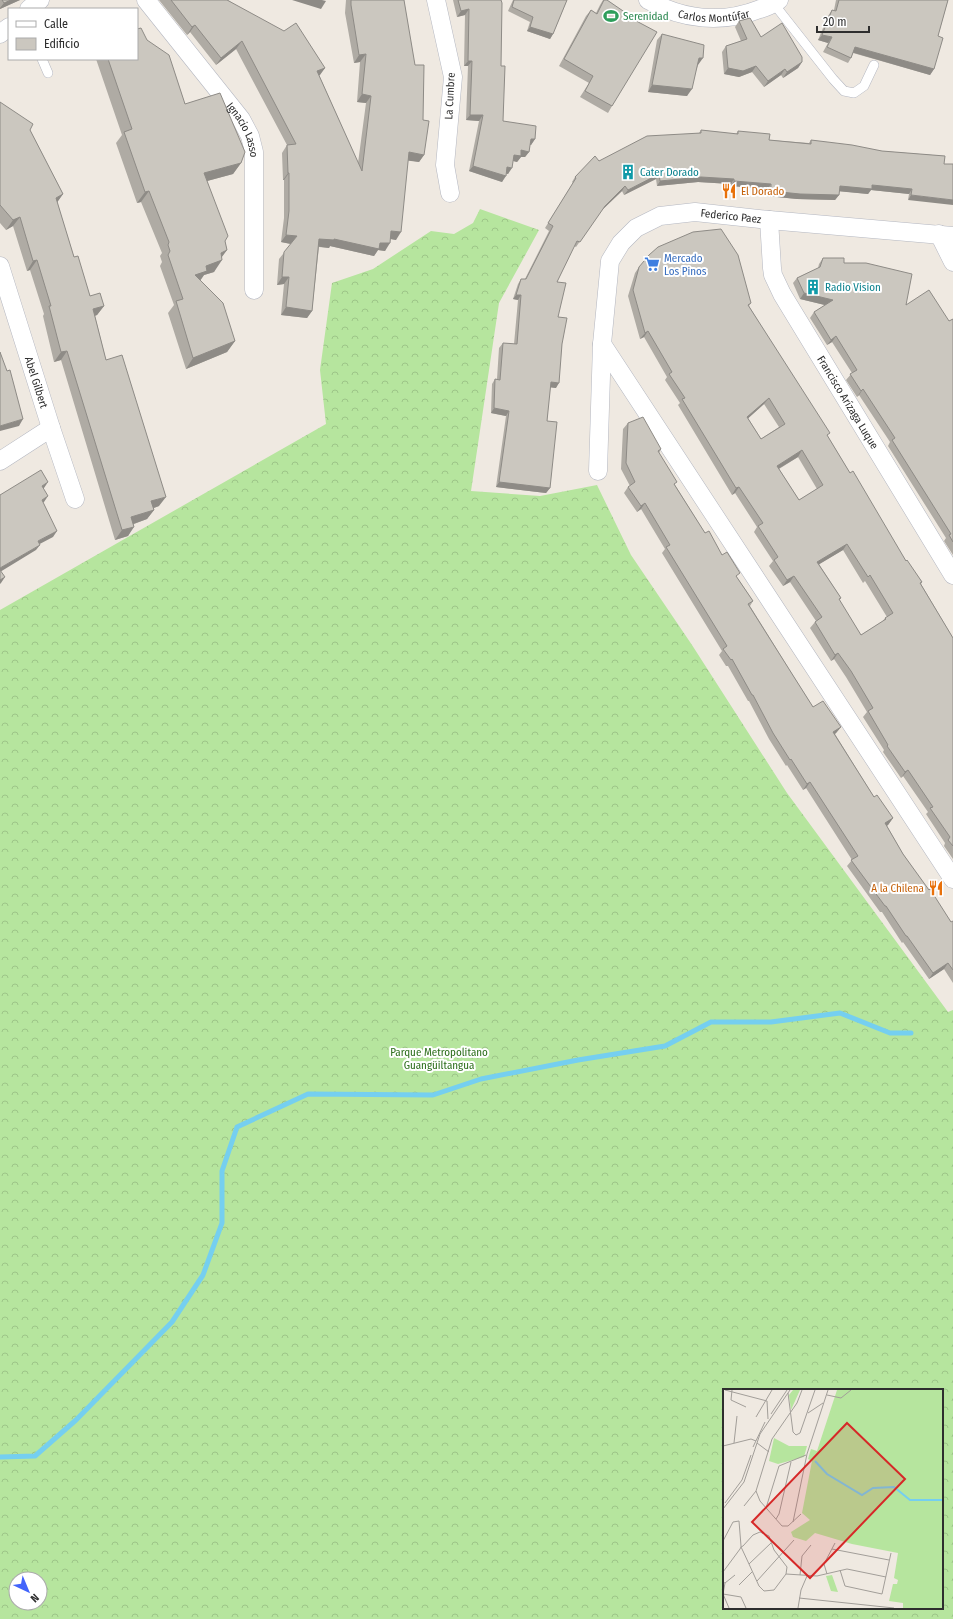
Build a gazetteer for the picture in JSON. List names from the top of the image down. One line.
{"streets":{"street":["Carlos Montúfar","La Cumbre","Ignacio Lasso","Federico Paez","Abel Gilbert","Francisco Arízaga Luque"]},"crossings":[["Federico Paez","Francisco Arízaga Luque"]],"parks":["Parque Metropolitano Guangüiltangua"],"places":{"sports":["Serenidad"],"building":["Cater Dorado","Radio Vision"],"restaurant":["El Dorado","A la Chilena"],"supermarket":["Mercado Los Pinos"]},"legend":["Calle","Edificio"],"scale_bar":"20 m","north":"bottom right"}
